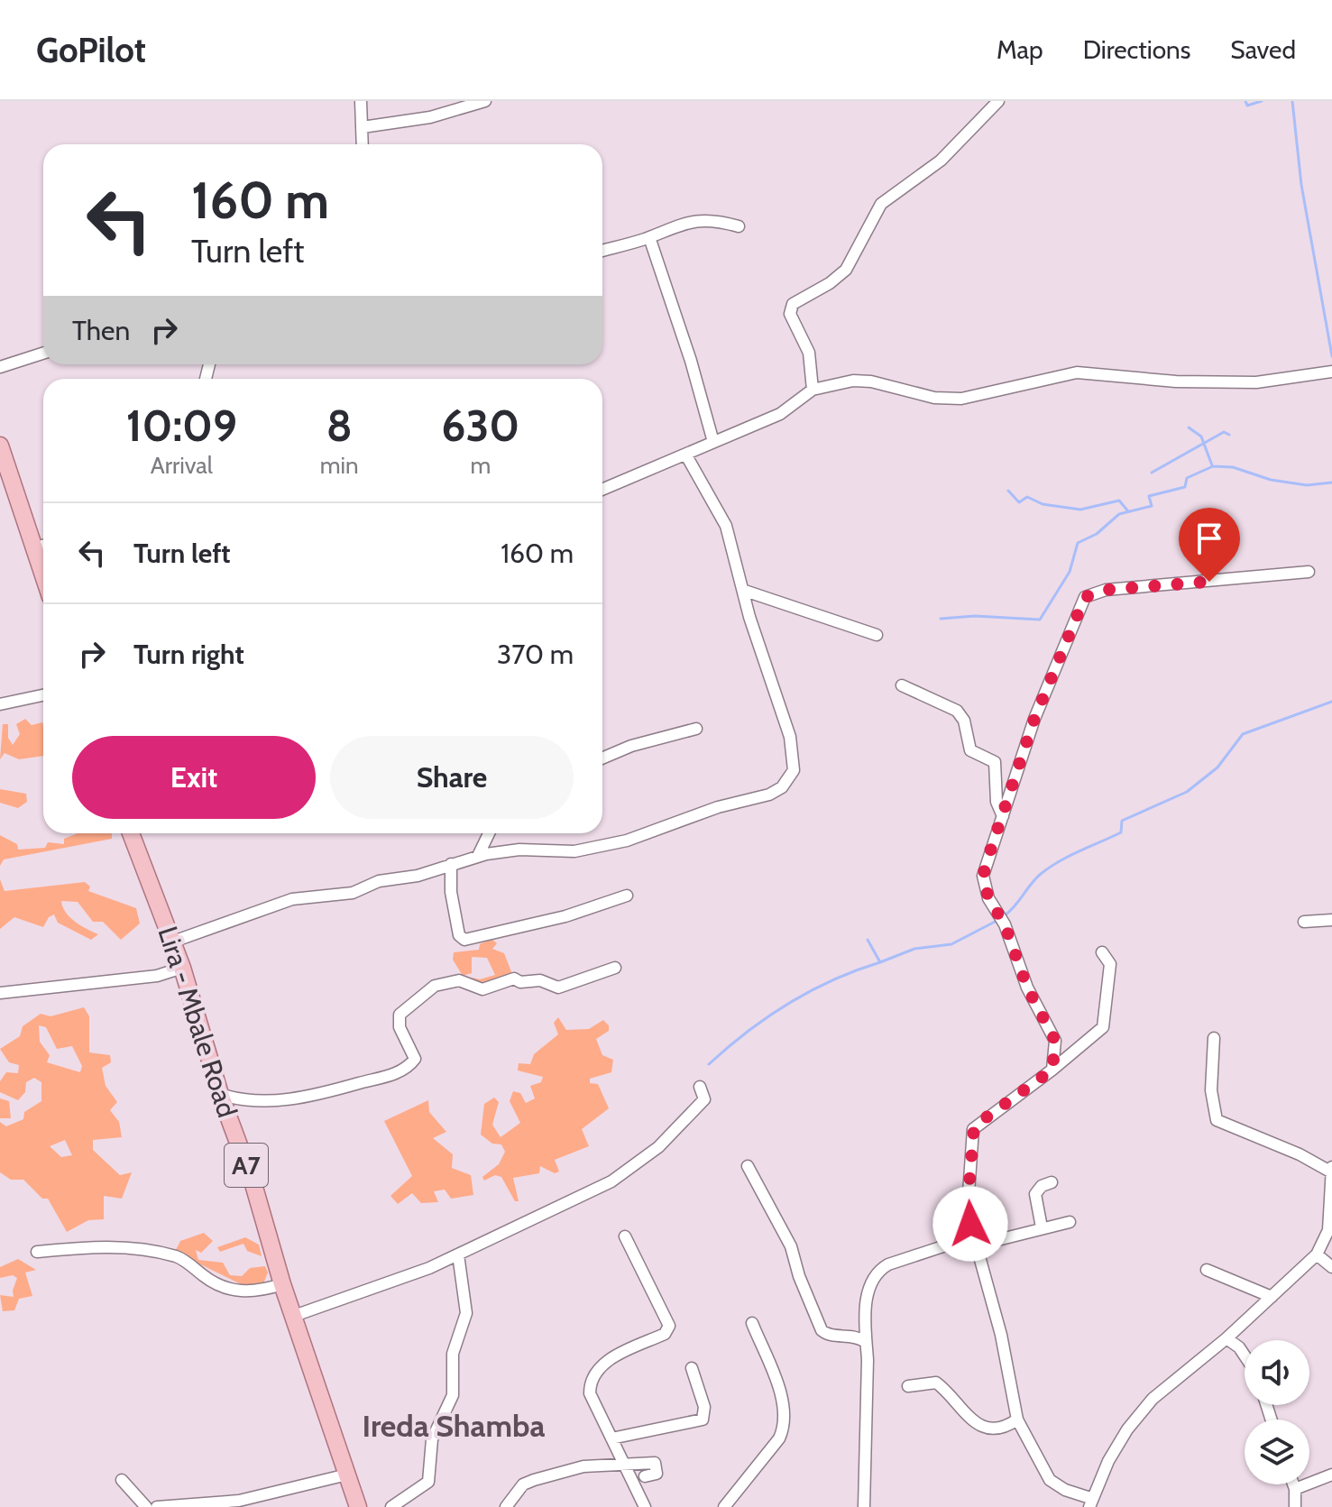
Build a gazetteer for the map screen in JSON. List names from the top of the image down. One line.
{"streets":{"main road":["Lira - Mbale Road","A7"]},"districts":["Ireda Shamba"],"page":{"header":"GoPilot","nav":["Map","Directions","Saved"],"turn":["160 m","Turn left"],"then":"Then","eta":["10:09","Arrival","8","min","630","m"],"list":[{"name":"Turn left","value":"160 m"},{"name":"Turn right","value":"370 m"}],"buttons":["Exit","Share"]}}
